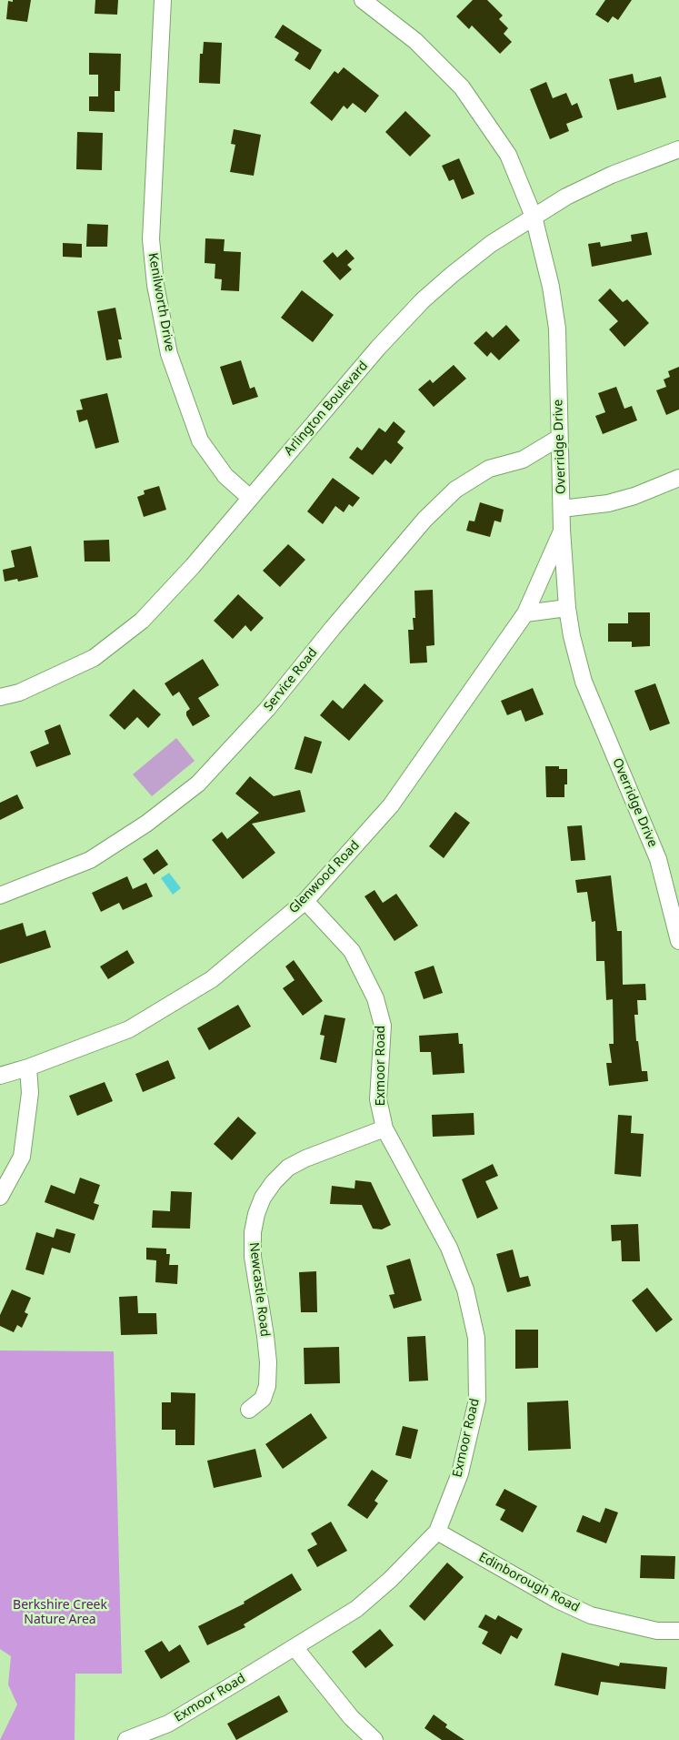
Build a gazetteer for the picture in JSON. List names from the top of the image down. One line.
{"streets":{"street":["Kenilworth Drive","Arlington Boulevard","Overridge Drive","Service Road","Glenwood Road","Exmoor Road","Newcastle Road","Edinborough Road"]},"crossings":[["Kenilworth Drive","Arlington Boulevard"],["Arlington Boulevard","Overridge Drive"],["Overridge Drive","Service Road"],["Overridge Drive","Glenwood Road"],["Glenwood Road","Exmoor Road"],["Exmoor Road","Newcastle Road"],["Exmoor Road","Edinborough Road"]],"parks":["Berkshire Creek Nature Area"]}
